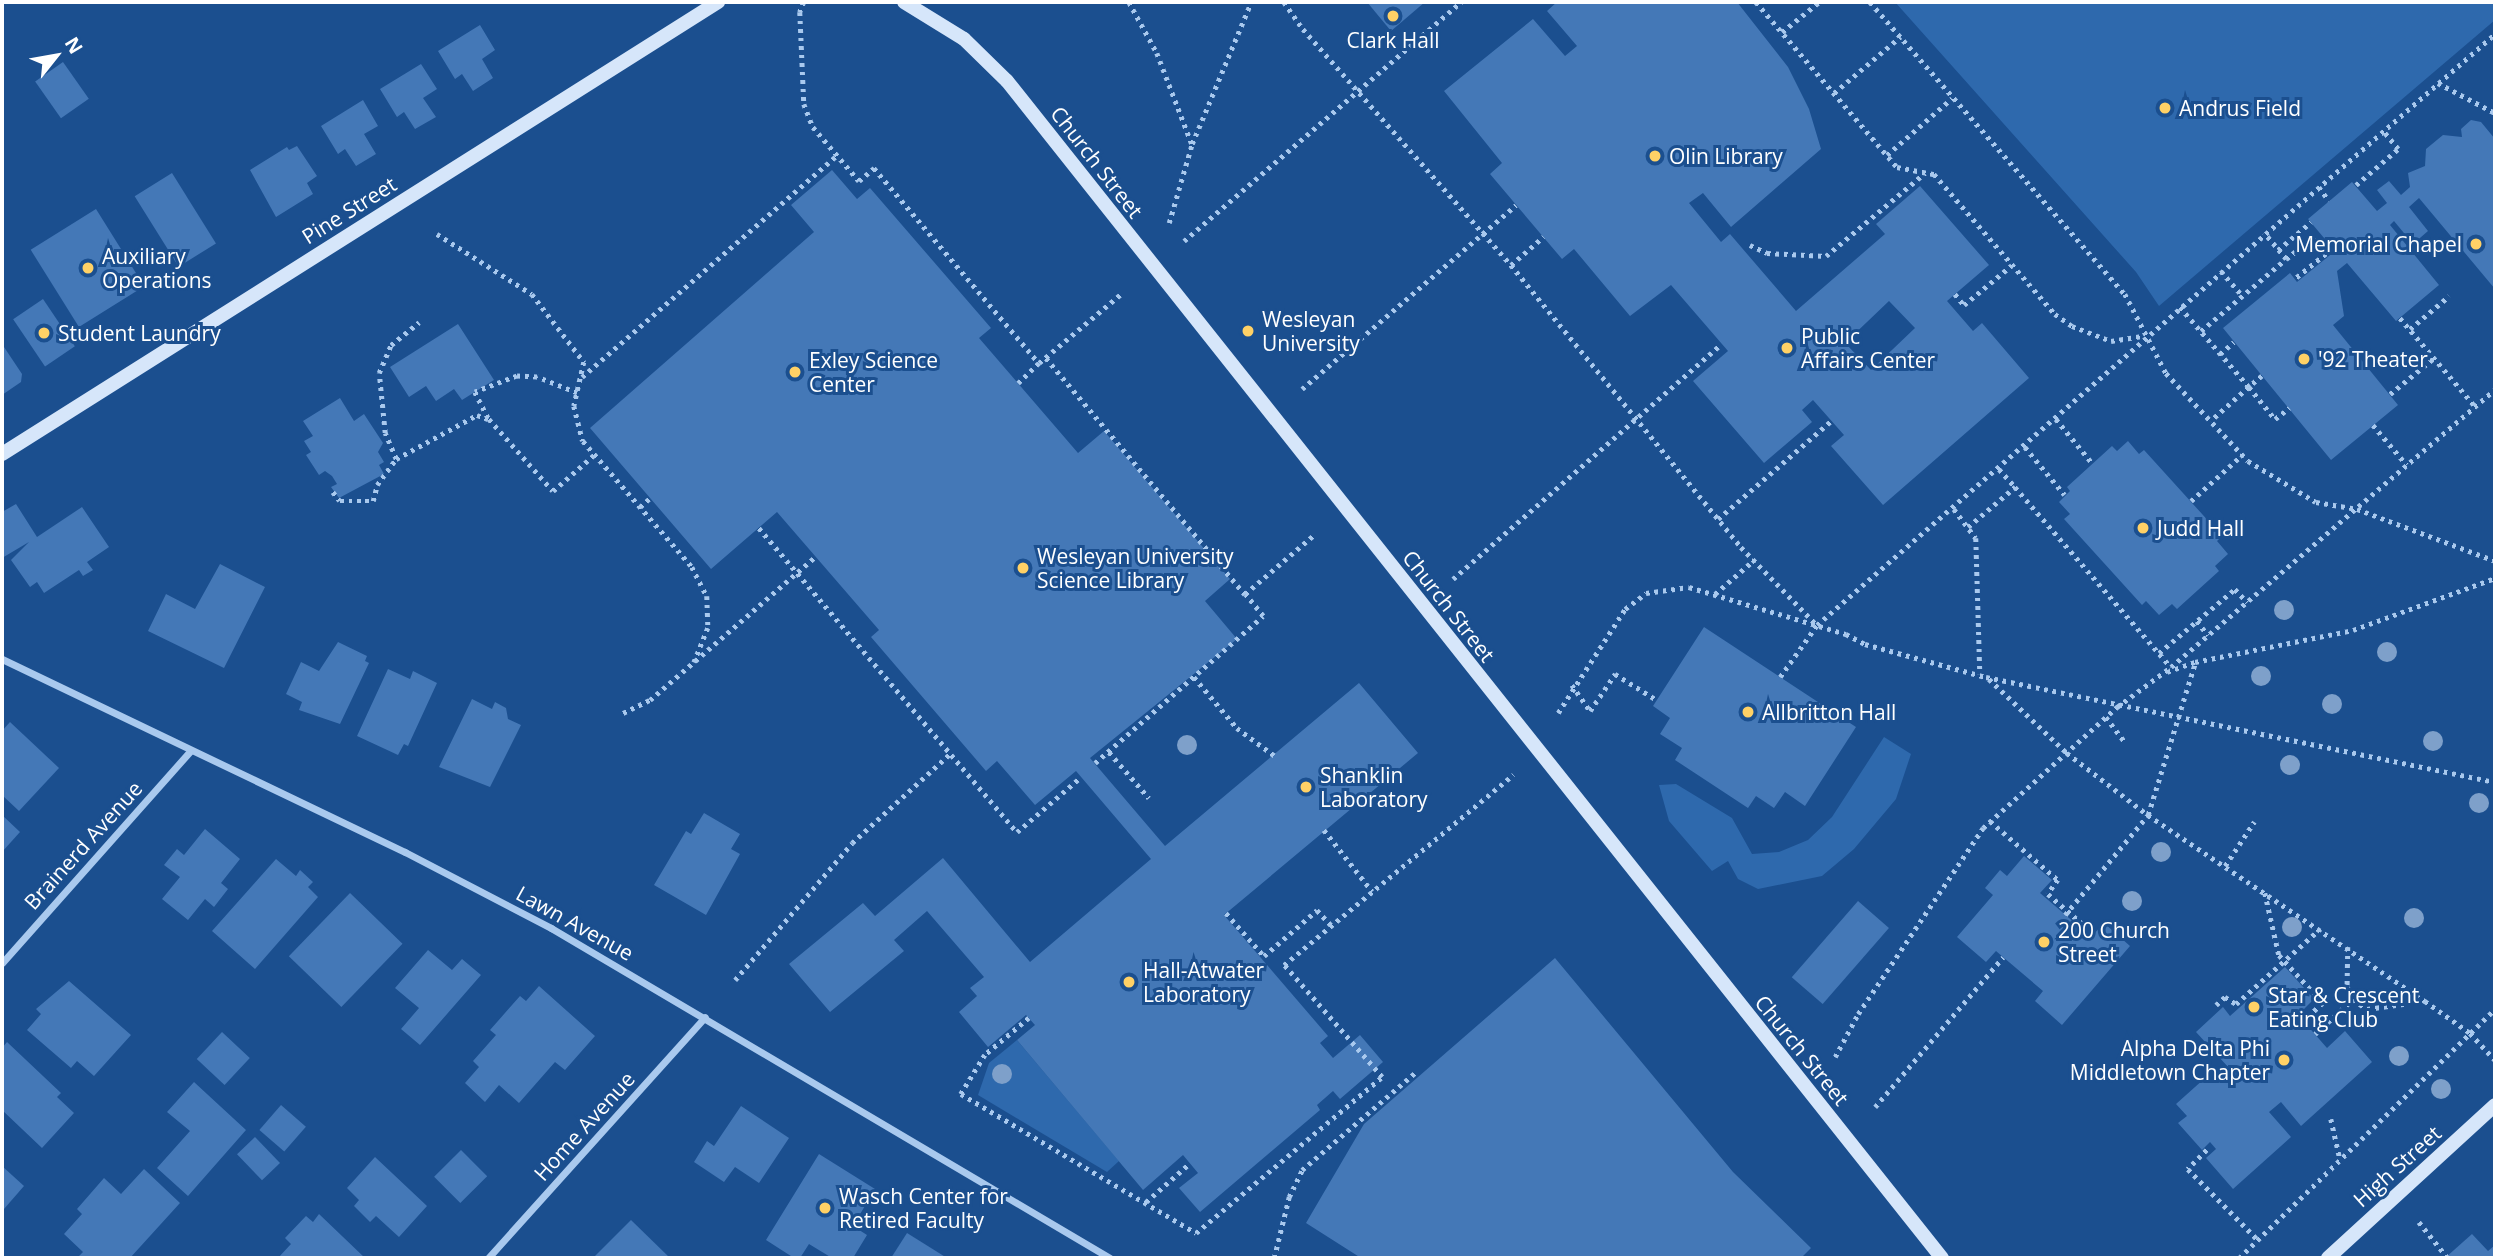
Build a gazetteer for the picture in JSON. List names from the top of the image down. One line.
{"streets":{"street":["Church Street","Pine Street","Brainerd Avenue","Lawn Avenue","Home Avenue","High Street"]},"crossings":[["Brainerd Avenue","Lawn Avenue"],["Lawn Avenue","Home Avenue"]],"places":["Clark Hall","Andrus Field","Olin Library","Memorial Chapel","Auxiliary Operations","Wesleyan University","Student Laundry","Public Affairs Center","'92 Theater","Exley Science Center","Judd Hall","Wesleyan University Science Library","Allbritton Hall","Shanklin Laboratory","200 Church Street","Hall-Atwater Laboratory","Star & Crescent Eating Club","Alpha Delta Phi Middletown Chapter","Wasch Center for Retired Faculty"],"north":"top right"}
